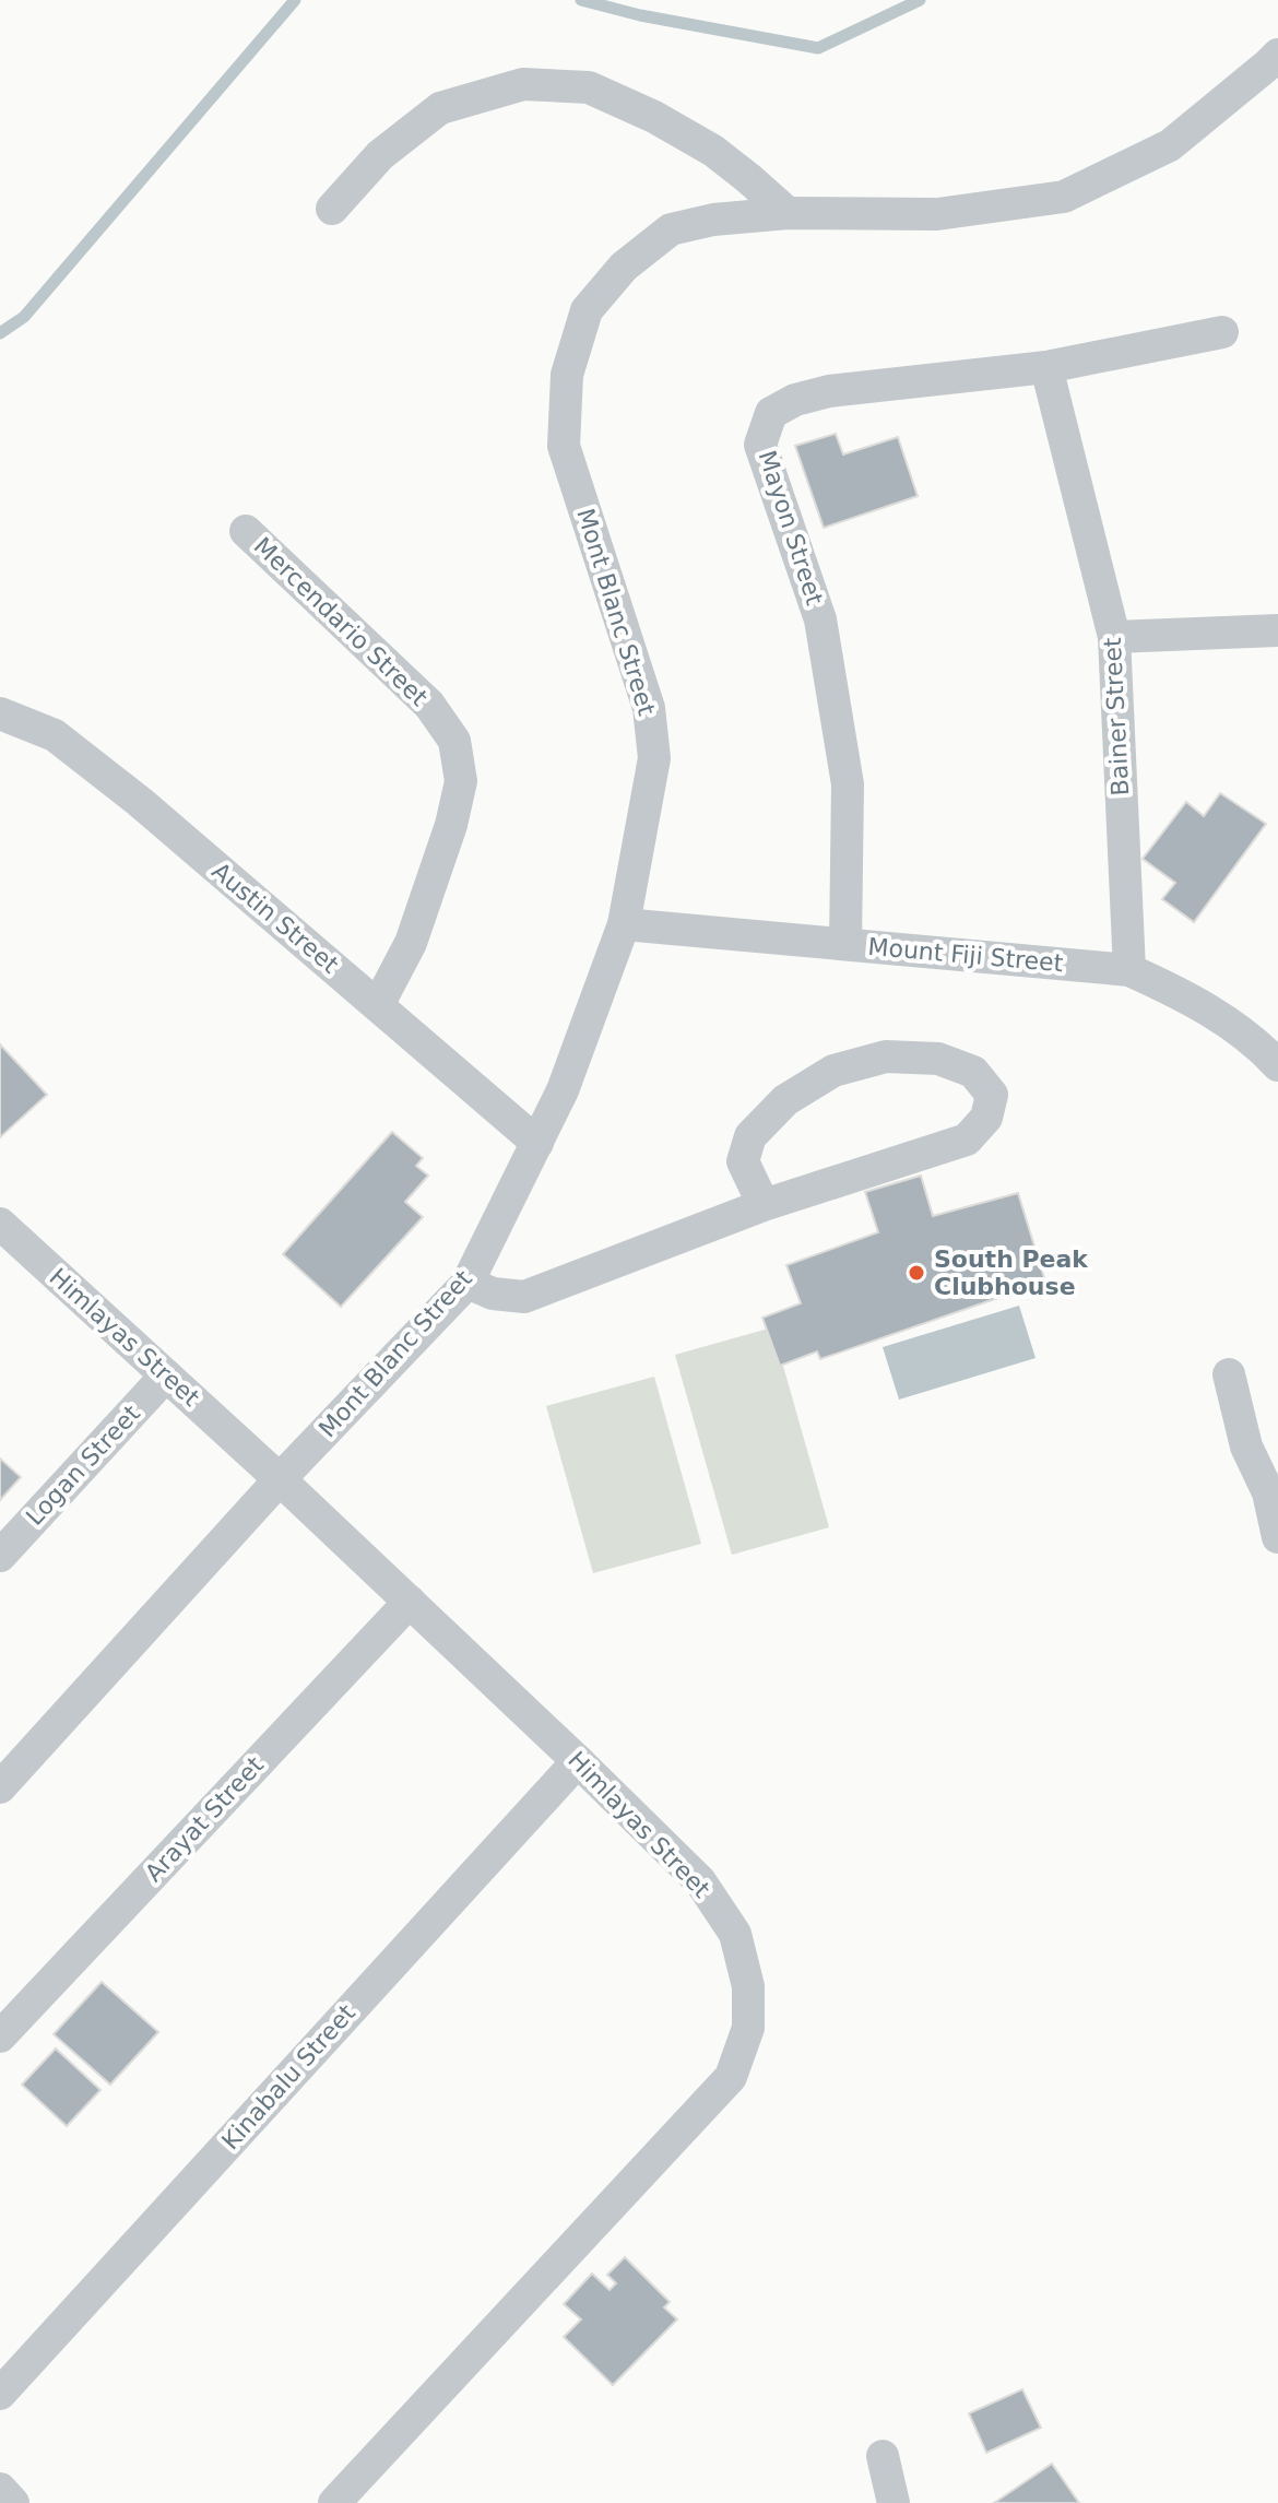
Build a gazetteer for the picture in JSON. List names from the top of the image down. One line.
{"streets":{"street":["Mayon Street","Mont Blanc Street","Mercendario Street","Bainer Street","Austin Street","Mount Fiji Street","Himlayas Street","Logan Street","Arayat Street","Kinabalu Street"]},"crossings":[["Mayon Street","Bainer Street"],["Mayon Street","Mount Fiji Street"],["Mont Blanc Street","Austin Street"],["Mont Blanc Street","Mount Fiji Street"],["Mont Blanc Street","Himlayas Street"],["Mercendario Street","Austin Street"],["Bainer Street","Mount Fiji Street"],["Himlayas Street","Logan Street"],["Himlayas Street","Arayat Street"],["Himlayas Street","Kinabalu Street"]],"places":["South Peak Clubhouse"]}
